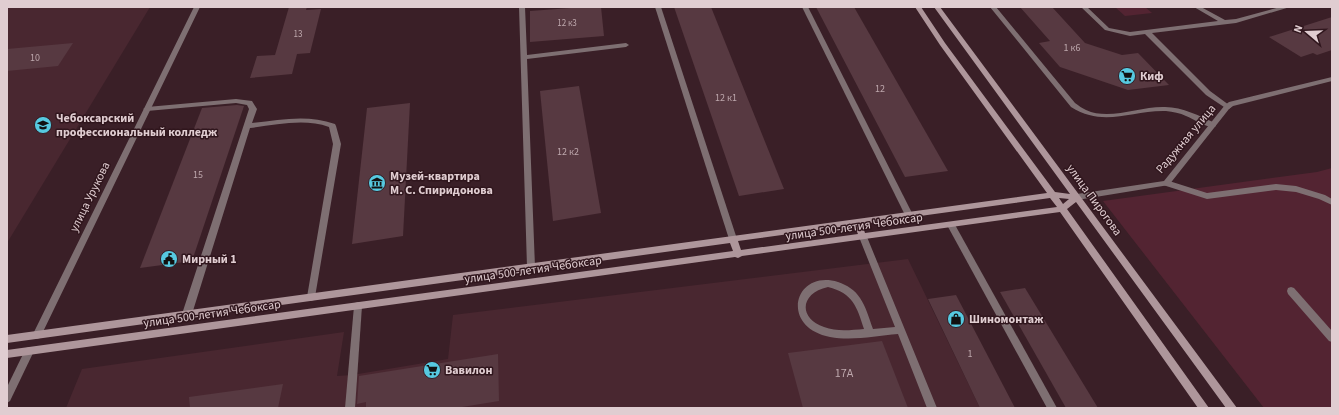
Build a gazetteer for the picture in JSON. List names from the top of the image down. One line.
{"streets":{"street":["Радужная улица","улица Урукова","улица Пирогова","улица 500-летия Чебоксар"]},"crossings":[["Радужная улица","улица Пирогова"],["Радужная улица","улица 500-летия Чебоксар"],["улица Урукова","улица 500-летия Чебоксар"],["улица Пирогова","улица 500-летия Чебоксар"]],"places":{"supermarket":["Киф","Вавилон"],"school or university":["Чебоксарский профессиональный колледж"],"museum":["Музей-квартира М. С. Спиридонова"],"public building":["Мирный 1"],"shop":["Шиномонтаж"]},"house_numbers":["12 к3","13","1 к6","10","12","12 к1","12 к2","15","1","17А"],"north":"left"}
